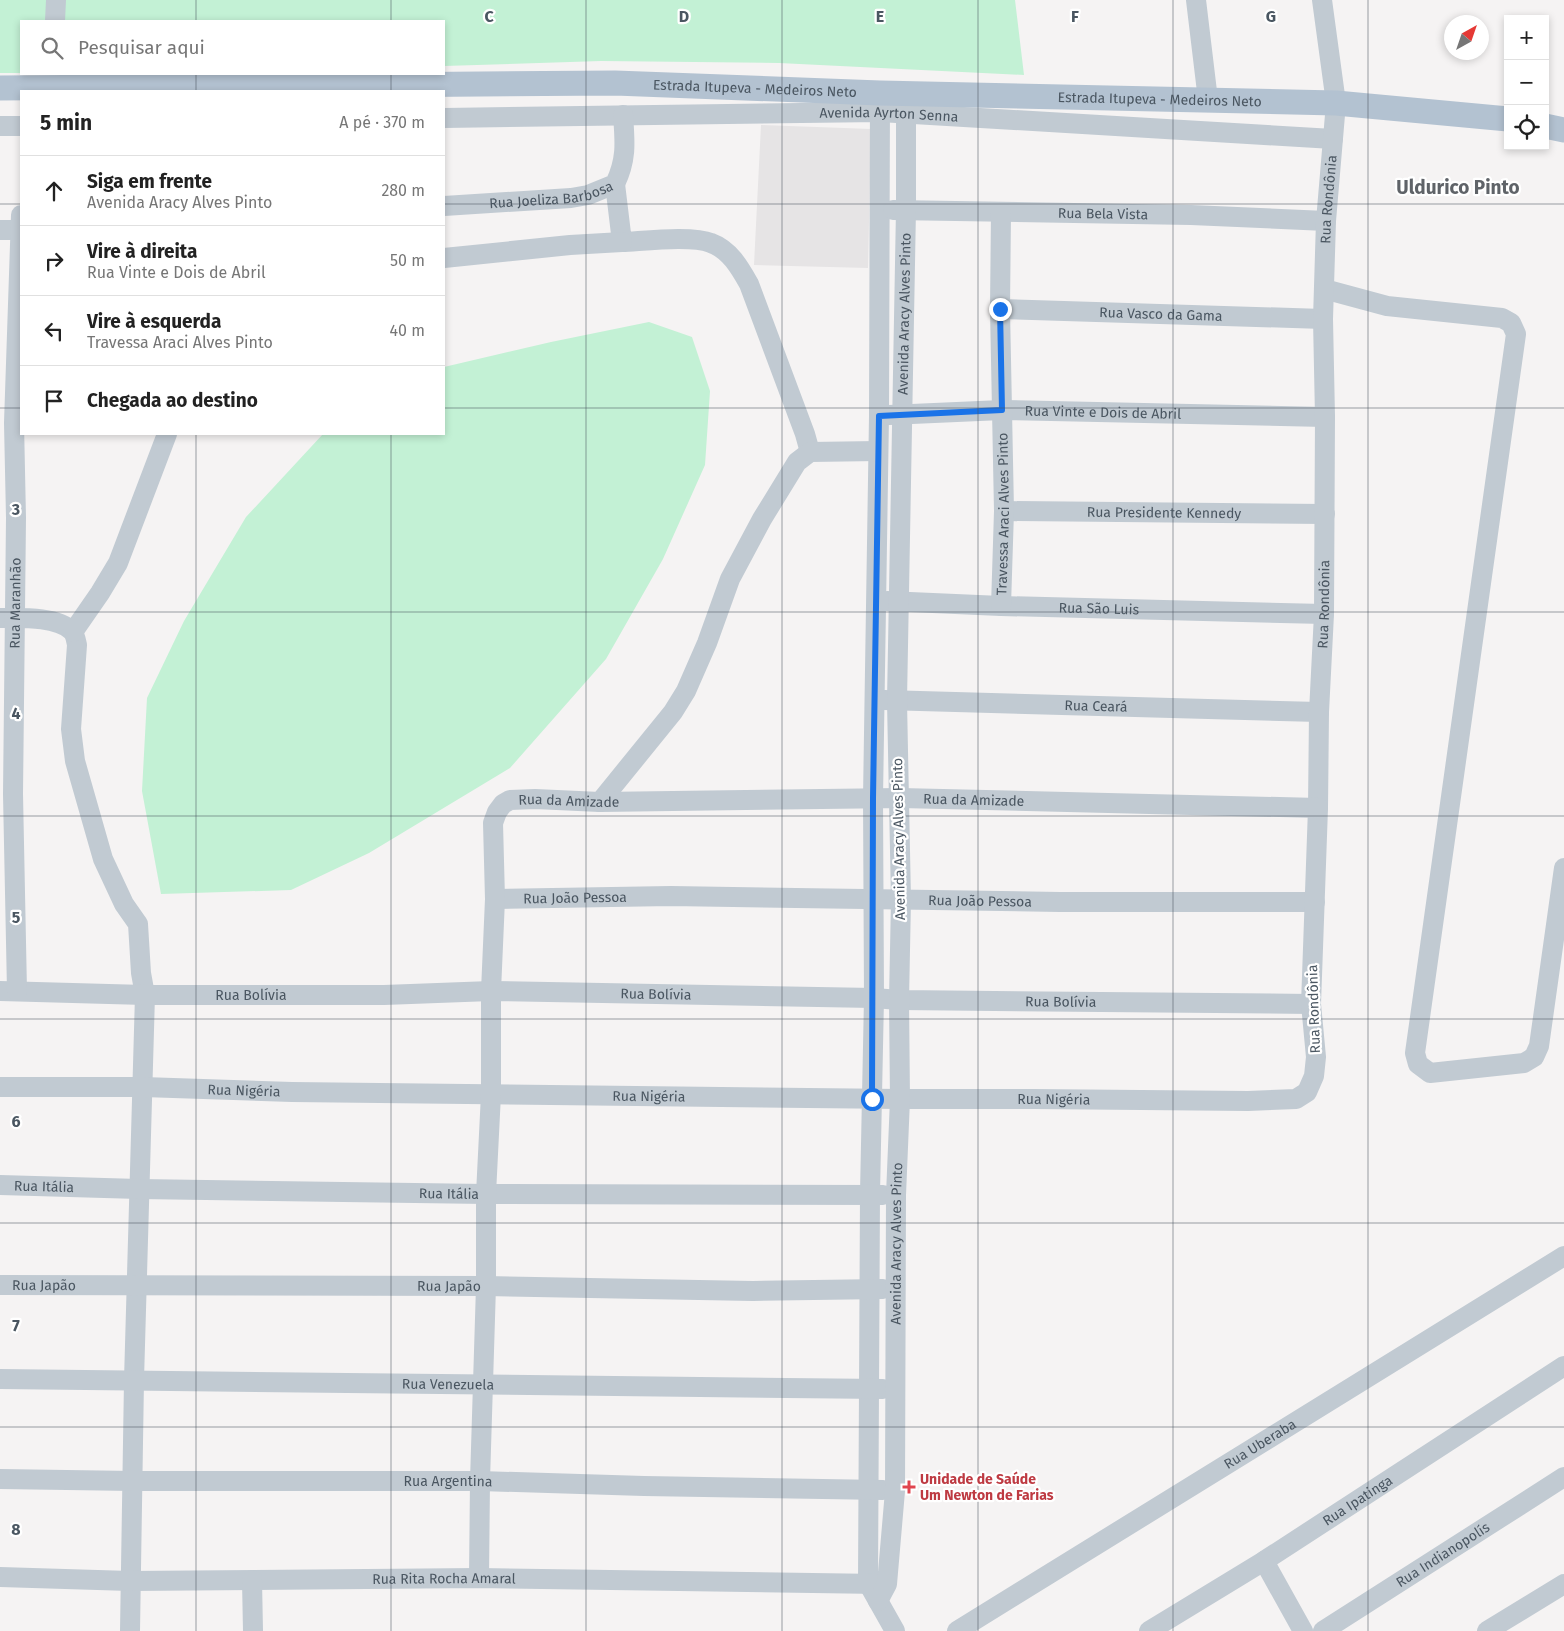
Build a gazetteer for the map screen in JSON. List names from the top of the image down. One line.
{"streets":{"main road":["Estrada Itupeva - Medeiros Neto"],"street":["Avenida Ayrton Senna","Rua Joeliza Barbosa","Rua Rondônia","Rua Bela Vista","Avenida Aracy Alves Pinto","Rua Vasco da Gama","Rua Vinte e Dois de Abril","Rua Presidente Kennedy","Travessa Araci Alves Pinto","Rua Maranhão","Rua São Luis","Rua Ceará","Rua da Amizade","Rua João Pessoa","Rua Bolívia","Rua Nigéria","Rua Itália","Rua Japão","Rua Venezuela","Rua Uberaba","Rua Argentina","Rua Ipatinga","Rua Indianopolís","Rua Rita Rocha Amaral"]},"crossings":[["Estrada Itupeva - Medeiros Neto","Avenida Ayrton Senna"],["Estrada Itupeva - Medeiros Neto","Rua Rondônia"],["Estrada Itupeva - Medeiros Neto","Avenida Aracy Alves Pinto"],["Avenida Ayrton Senna","Rua Joeliza Barbosa"],["Avenida Ayrton Senna","Rua Rondônia"],["Avenida Ayrton Senna","Avenida Aracy Alves Pinto"],["Rua Rondônia","Rua Bela Vista"],["Rua Rondônia","Rua Vasco da Gama"],["Rua Rondônia","Rua Vinte e Dois de Abril"],["Rua Rondônia","Rua Presidente Kennedy"],["Rua Rondônia","Rua São Luis"],["Rua Rondônia","Rua Ceará"],["Rua Rondônia","Rua da Amizade"],["Rua Rondônia","Rua João Pessoa"],["Rua Rondônia","Rua Bolívia"],["Rua Rondônia","Rua Nigéria"],["Rua Bela Vista","Avenida Aracy Alves Pinto"],["Rua Bela Vista","Travessa Araci Alves Pinto"],["Avenida Aracy Alves Pinto","Rua Vinte e Dois de Abril"],["Avenida Aracy Alves Pinto","Rua São Luis"],["Avenida Aracy Alves Pinto","Rua Ceará"],["Avenida Aracy Alves Pinto","Rua da Amizade"],["Avenida Aracy Alves Pinto","Rua João Pessoa"],["Avenida Aracy Alves Pinto","Rua Bolívia"],["Avenida Aracy Alves Pinto","Rua Nigéria"],["Avenida Aracy Alves Pinto","Rua Itália"],["Avenida Aracy Alves Pinto","Rua Japão"],["Avenida Aracy Alves Pinto","Rua Venezuela"],["Avenida Aracy Alves Pinto","Rua Argentina"],["Avenida Aracy Alves Pinto","Rua Rita Rocha Amaral"],["Rua Vasco da Gama","Travessa Araci Alves Pinto"],["Rua Vinte e Dois de Abril","Travessa Araci Alves Pinto"],["Rua Presidente Kennedy","Travessa Araci Alves Pinto"],["Travessa Araci Alves Pinto","Rua São Luis"],["Rua Maranhão","Rua Bolívia"],["Rua da Amizade","Rua João Pessoa"]],"districts":["Uldurico Pinto"],"places":{"health":["Unidade de Saúde Um Newton de Farias"]},"north":"top right","page":{"map_buttons":["+","−"],"search":"Pesquisar aqui","heading":["5 min","A pé · 370 m"],"list":[["Siga em frente","Avenida Aracy Alves Pinto","280 m"],["Vire à direita","Rua Vinte e Dois de Abril","50 m"],["Vire à esquerda","Travessa Araci Alves Pinto","40 m"],"Chegada ao destino"]},"grid":{"columns":["C","D","E","F","G"],"rows":["3","4","5","6","7","8"]}}
